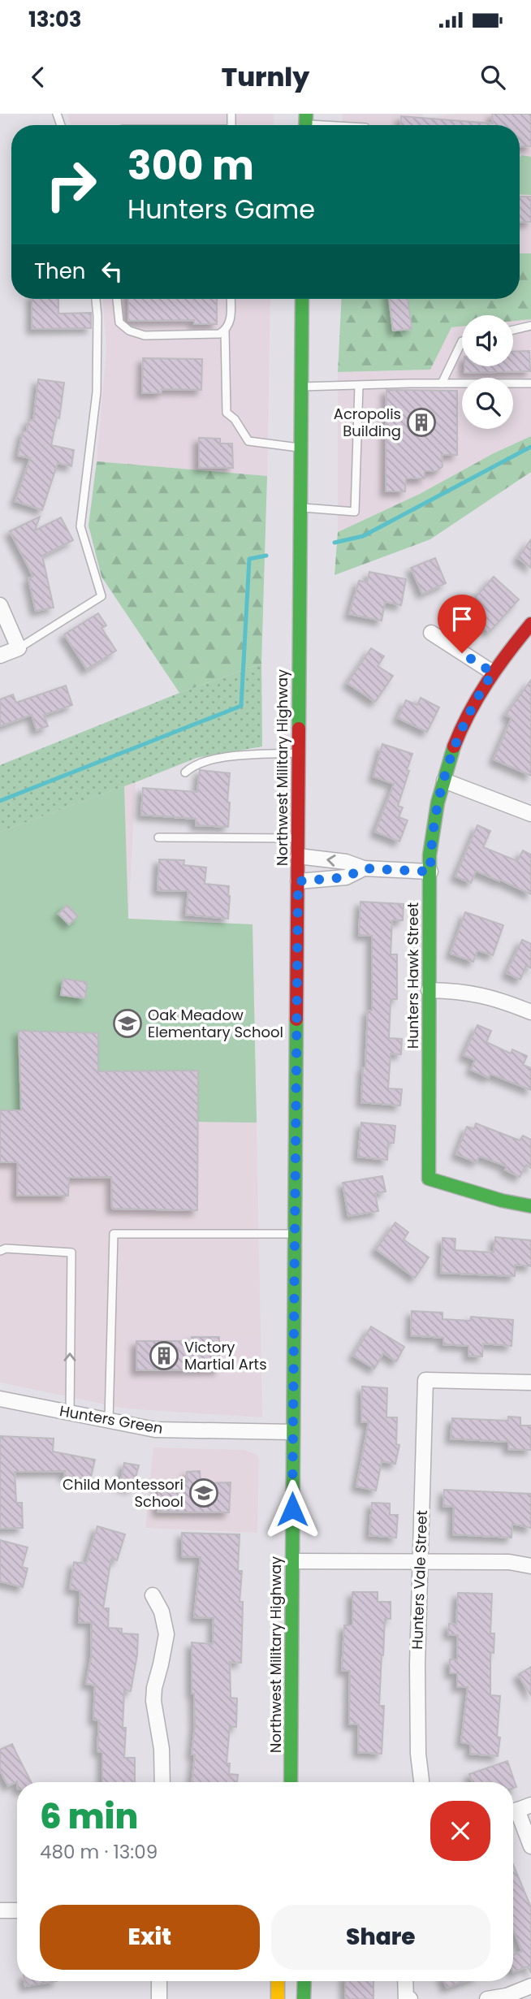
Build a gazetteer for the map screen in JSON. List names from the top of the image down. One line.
{"streets":{"main road":["Northwest Military Highway","Hunters Hawk Street"],"street":["Hunters Green","Hunters Vale Street"]},"crossings":[["Northwest Military Highway","Hunters Green"]],"places":{"building":["Acropolis Building","Victory Martial Arts"],"school or university":["Oak Meadow Elementary School","Child Montessori School"]},"page":{"status":"13:03","header":"Turnly","turn":["300 m","Hunters Game"],"then":"Then","heading":["6 min","480 m · 13:09"],"buttons":["Exit","Share"]}}
